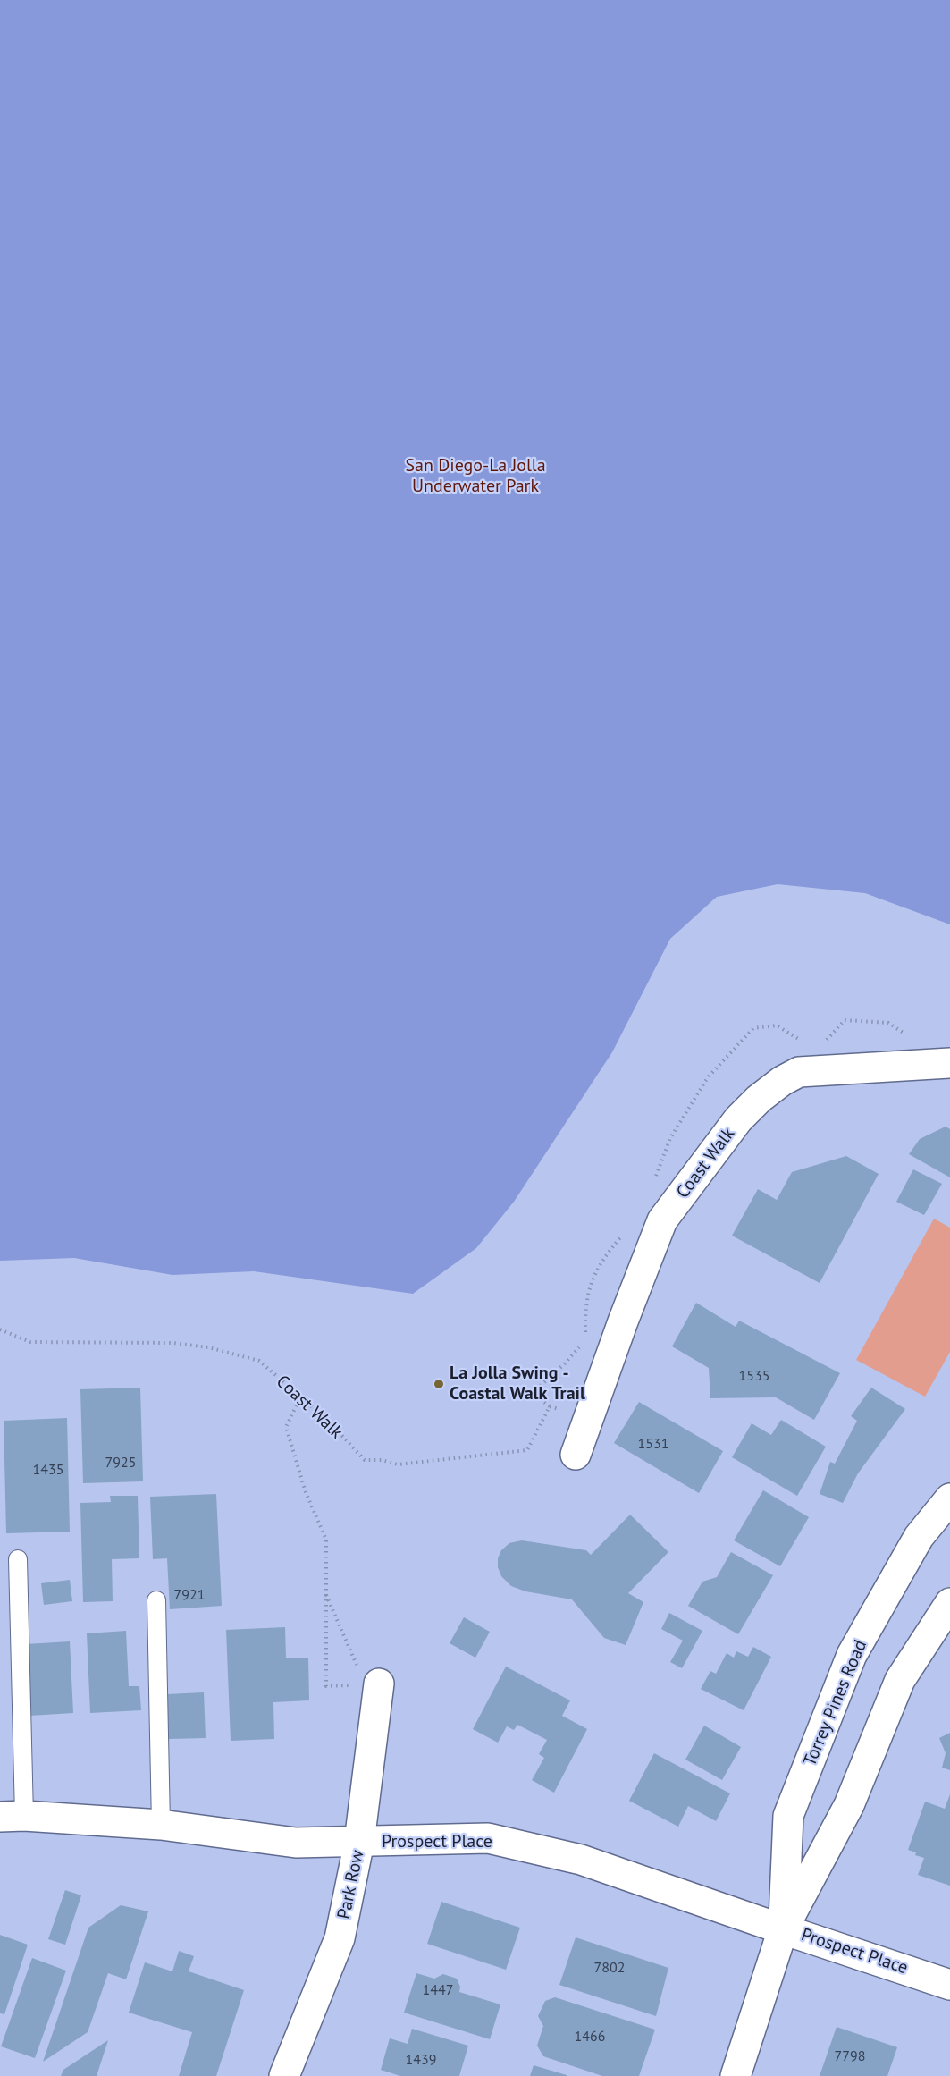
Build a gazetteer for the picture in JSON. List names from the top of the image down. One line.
{"streets":{"main road":["Coast Walk","Torrey Pines Road","Prospect Place","Park Row"]},"crossings":[["Torrey Pines Road","Prospect Place"],["Prospect Place","Park Row"]],"parks":["San Diego-La Jolla Underwater Park"],"places":["La Jolla Swing - Coastal Walk Trail"],"house_numbers":["1535","1531","7925","1435","7921","7802","1447","1466","7798","1439"]}
